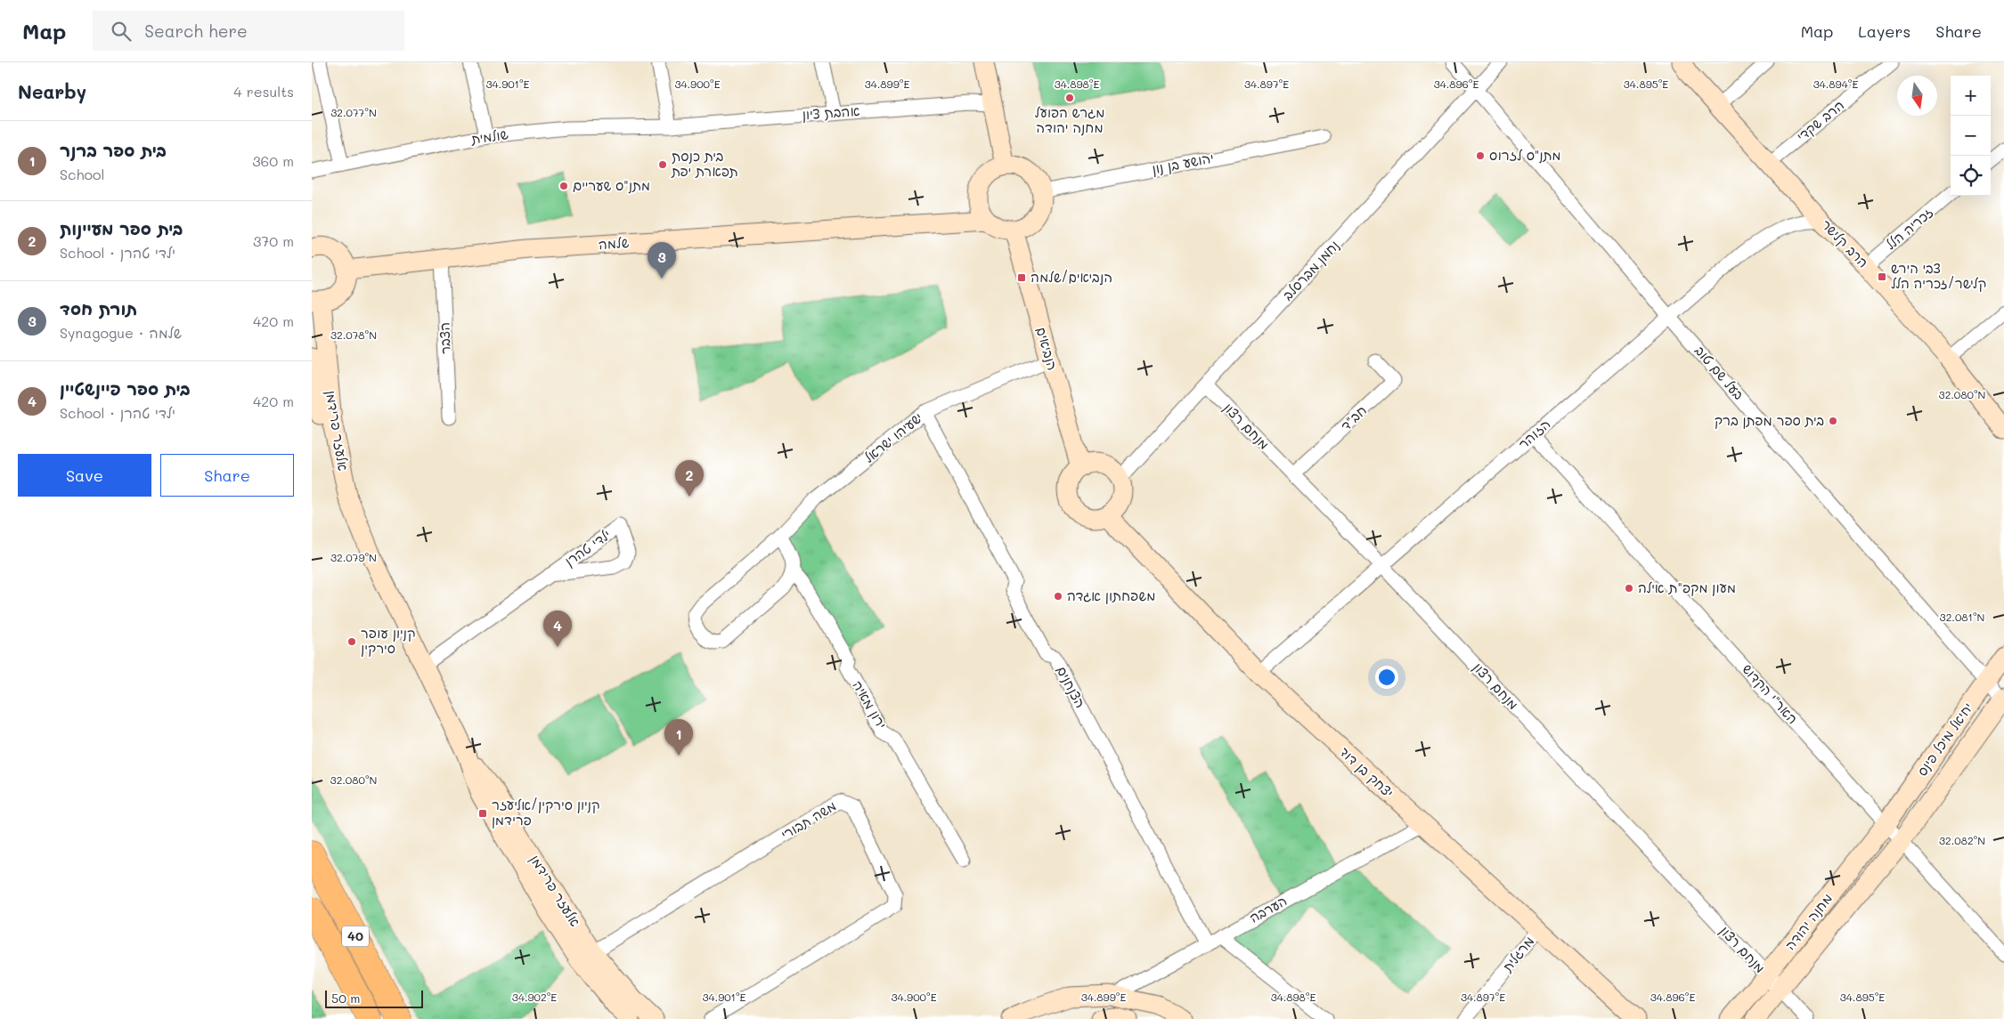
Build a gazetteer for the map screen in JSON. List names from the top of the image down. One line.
{"streets":{"highway":["40"],"street":["אהבת ציון","הרב שקדי","שולמית","יהושע בן נון","זכריה הלל","שלמה","הרב קלישר","נחמן מברסלב","הצבר","הנביאים","בעל שם טוב","חב\"ד","מנחם רצון","אלעזר פרידמן","הזוהר","ישעיהו ישראל","ילדי טהרן","הצנחנים","האר\"י הקדוש","ירון מאיה","יחיאל מיכל פינס","יצחק בן דוד","משה תבורי","הערבה","מחנה יהודה","מרגלית"]},"crossings":[["אהבת ציון","שולמית"],["הרב שקדי","הרב קלישר"],["יהושע בן נון","שלמה"],["יהושע בן נון","הנביאים"],["זכריה הלל","הרב קלישר"],["שלמה","הצבר"],["שלמה","הנביאים"],["הרב קלישר","הזוהר"],["נחמן מברסלב","הנביאים"],["נחמן מברסלב","בעל שם טוב"],["נחמן מברסלב","מנחם רצון"],["נחמן מברסלב","יצחק בן דוד"],["הנביאים","ישעיהו ישראל"],["הנביאים","יצחק בן דוד"],["בעל שם טוב","הזוהר"],["בעל שם טוב","יחיאל מיכל פינס"],["חב\"ד","מנחם רצון"],["מנחם רצון","הזוהר"],["מנחם רצון","מחנה יהודה"],["אלעזר פרידמן","ילדי טהרן"],["אלעזר פרידמן","משה תבורי"],["הזוהר","האר\"י הקדוש"],["הזוהר","יצחק בן דוד"],["ישעיהו ישראל","הצנחנים"],["ישעיהו ישראל","ירון מאיה"],["הצנחנים","הערבה"],["האר\"י הקדוש","יחיאל מיכל פינס"],["האר\"י הקדוש","מחנה יהודה"],["יחיאל מיכל פינס","מחנה יהודה"],["יצחק בן דוד","הערבה"],["יצחק בן דוד","מרגלית"]],"places":{"other":["מגרש הפועל מחנה יהודה","מתנ\"ס לזרוס","בית כנסת תפארת יפת","מתנ\"ס שעריים","בית ספר מפתן ברק","מעון מקפ\"ת אילה","משפחתון אגדה","קניון עופר סירקין"],"transit":["צבי הירש קלישר/זכריה הלל","הנביאים/שלמה","קניון סירקין/אליעזר פרידמן"]},"scale_bar":"50 m","north":"bottom","page":{"header":"Map","search":"Search here","nav":["Map","Layers","Share"],"heading":["Nearby","4 results"],"map_buttons":["+","−"],"list":[{"mark":"1","name":"בית ספר ברנר","note":"School","value":"360 m"},{"mark":"2","name":"בית ספר מעיינות","note":"School · ילדי טהרן","value":"370 m"},{"mark":"3","name":"תורת חסד","note":"Synagogue · שלמה","value":"420 m"},{"mark":"4","name":"בית ספר פיינשטיין","note":"School · ילדי טהרן","value":"420 m"}],"pins":["3","2","4","1"],"buttons":["Save","Share"],"scale":"50 m"},"coordinates":["34.901°E","34.900°E","34.899°E","34.898°E","34.897°E","34.896°E","34.895°E","34.894°E","32.077°N","32.078°N","32.080°N","32.079°N","32.081°N","32.082°N","34.902°E"]}
